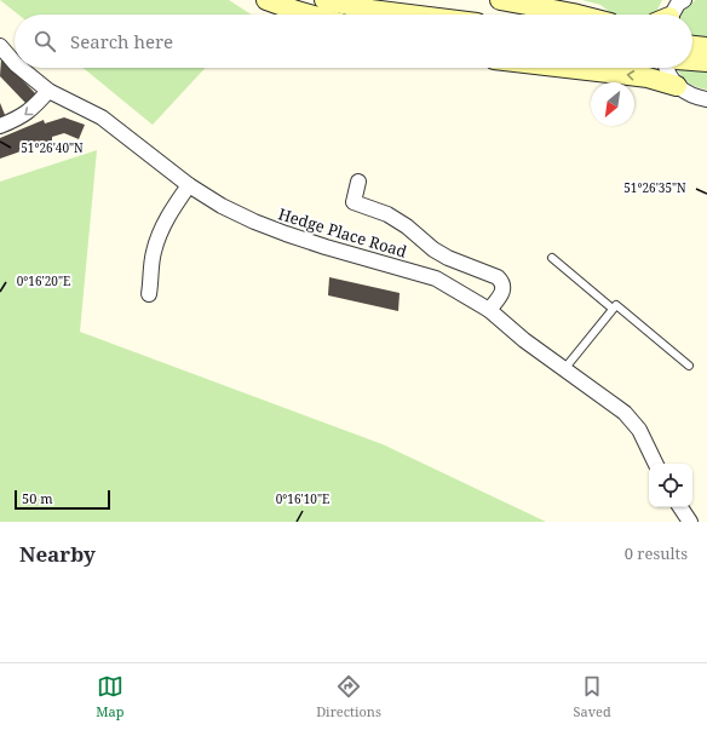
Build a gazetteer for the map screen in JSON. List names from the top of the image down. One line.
{"streets":{"street":["Hedge Place Road"]},"scale_bar":"50 m","north":"bottom left","page":{"search":"Search here","scale":"50 m","heading":["Nearby","0 results"],"nav":["Map","Directions","Saved"]},"coordinates":["51°26'40\"N","51°26'35\"N","0°16'20\"E","0°16'10\"E"]}
